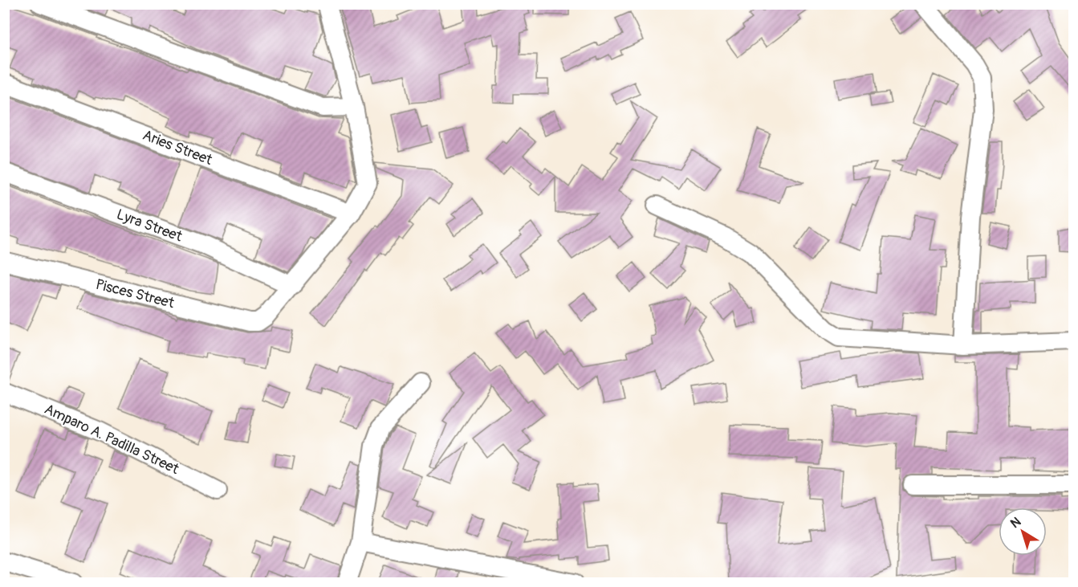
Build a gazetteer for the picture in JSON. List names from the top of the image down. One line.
{"streets":{"street":["Aries Street","Lyra Street","Pisces Street","Amparo A. Padilla Street"]},"crossings":[["Lyra Street","Pisces Street"]],"north":"top left"}
